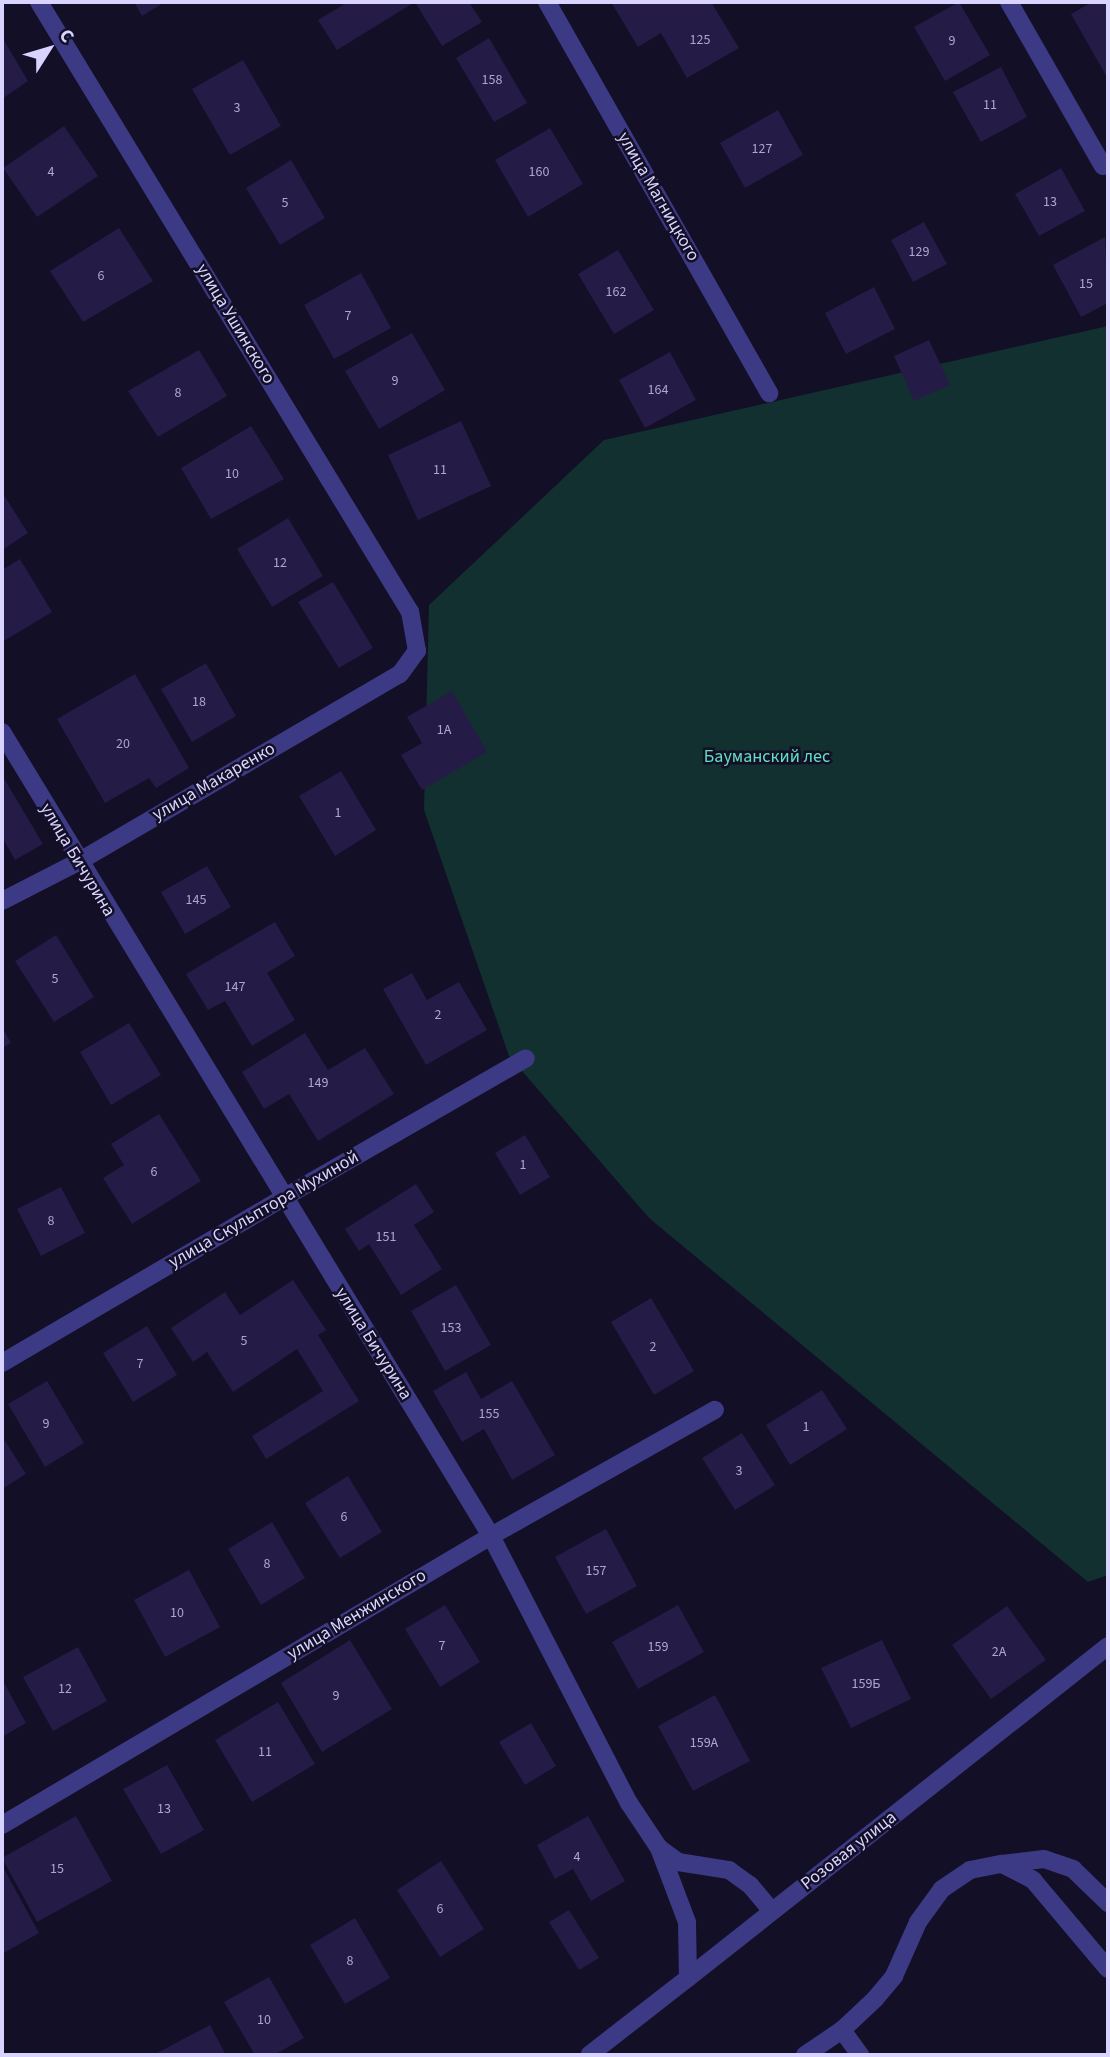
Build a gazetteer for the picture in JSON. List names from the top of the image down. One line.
{"streets":{"street":["улица Магницкого","улица Ушинского","улица Макаренко","улица Бичурина","улица Скульптора Мухиной","улица Менжинского","Розовая улица"]},"crossings":[["улица Ушинского","улица Макаренко"],["улица Макаренко","улица Бичурина"],["улица Бичурина","улица Скульптора Мухиной"],["улица Бичурина","улица Менжинского"],["улица Бичурина","Розовая улица"]],"parks":["Бауманский лес"],"house_numbers":["125","9","158","11","3","127","4","160","13","5","129","6","15","162","7","9","164","8","11","10","12","18","1А","20","1","145","5","147","2","149","1","6","8","151","153","5","2","7","155","9","1","3","6","8","157","10","7","159","2А","159Б","12","9","159А","11","13","4","15","6","8","10"],"north":"top right"}
